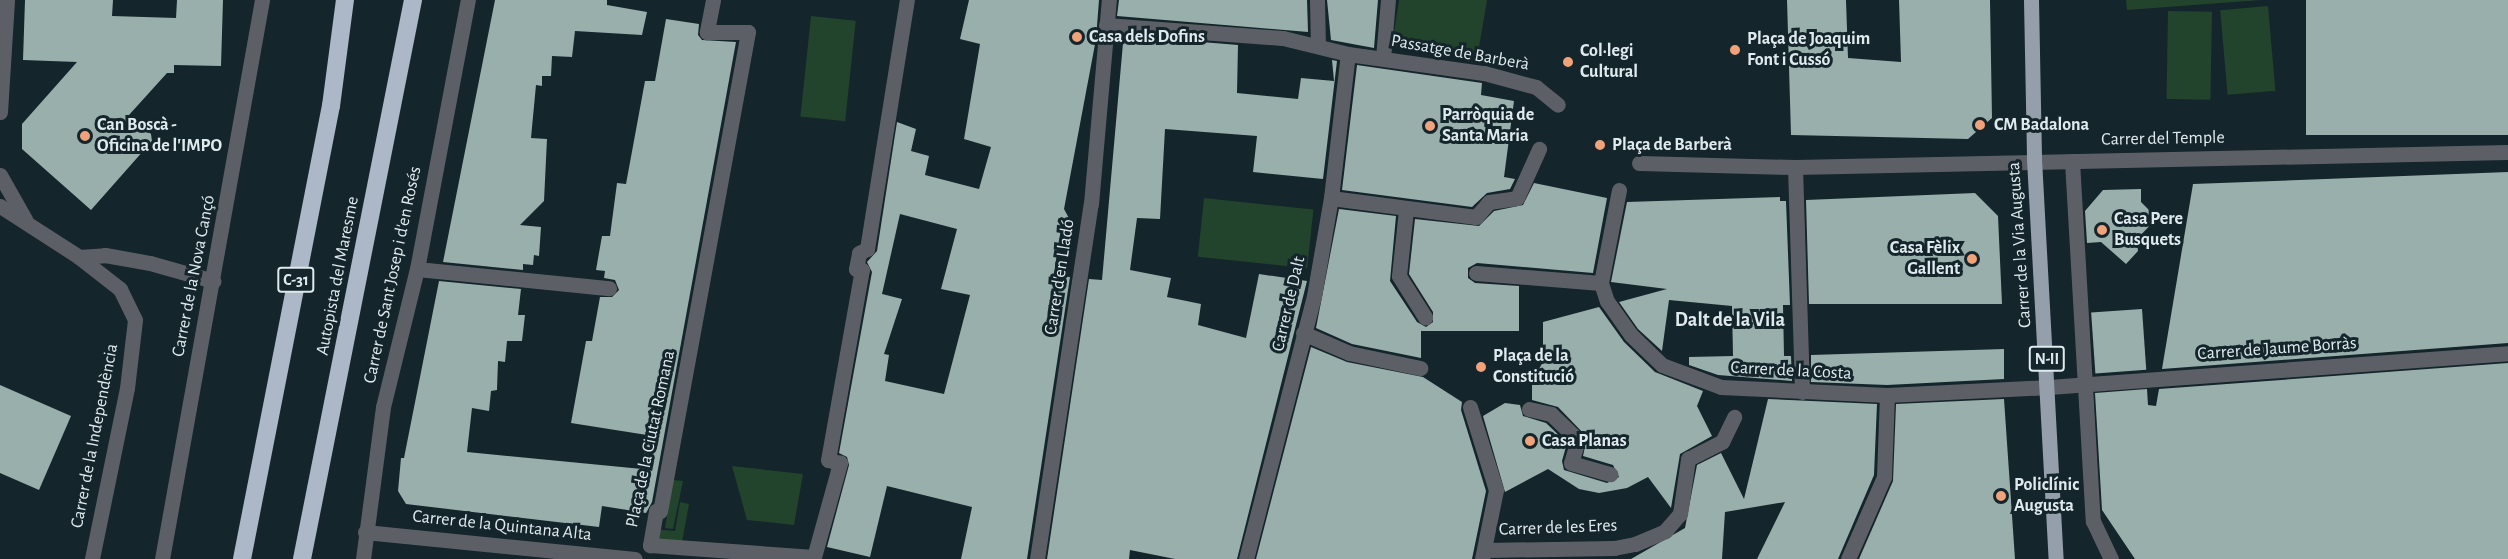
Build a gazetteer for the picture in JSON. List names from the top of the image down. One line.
{"streets":{"highway":["Autopista del Maresme","C-31"],"main road":["Carrer de la Via Augusta","N-II"],"street":["Passatge de Barberà","Carrer del Temple","Carrer de Sant Josep i d'en Rosés","Carrer de la Nova Cançó","Carrer d'en Lladó","Carrer de Dalt","Carrer de Jaume Borràs","Carrer de la Costa","Carrer de la Independència","Plaça de la Ciutat Romana","Carrer de la Quintana Alta","Carrer de les Eres"]},"crossings":[["Passatge de Barberà","Carrer d'en Lladó"],["Passatge de Barberà","Carrer de Dalt"],["Carrer del Temple","Carrer de la Via Augusta"],["Carrer de la Via Augusta","Carrer de Jaume Borràs"],["Carrer de la Via Augusta","Carrer de la Costa"],["Carrer de Sant Josep i d'en Rosés","Carrer de la Quintana Alta"],["Carrer de Jaume Borràs","Carrer de la Costa"]],"districts":["Dalt de la Vila"],"places":["Casa dels Dofins","Plaça de Joaquim Font i Cussó","Col·legi Cultural","CM Badalona","Parròquia de Santa Maria","Can Boscà - Oficina de l'IMPO","Plaça de Barberà","Casa Pere Busquets","Casa Fèlix Gallent","Plaça de la Constitució","Casa Planas","Policlínic Augusta"]}
